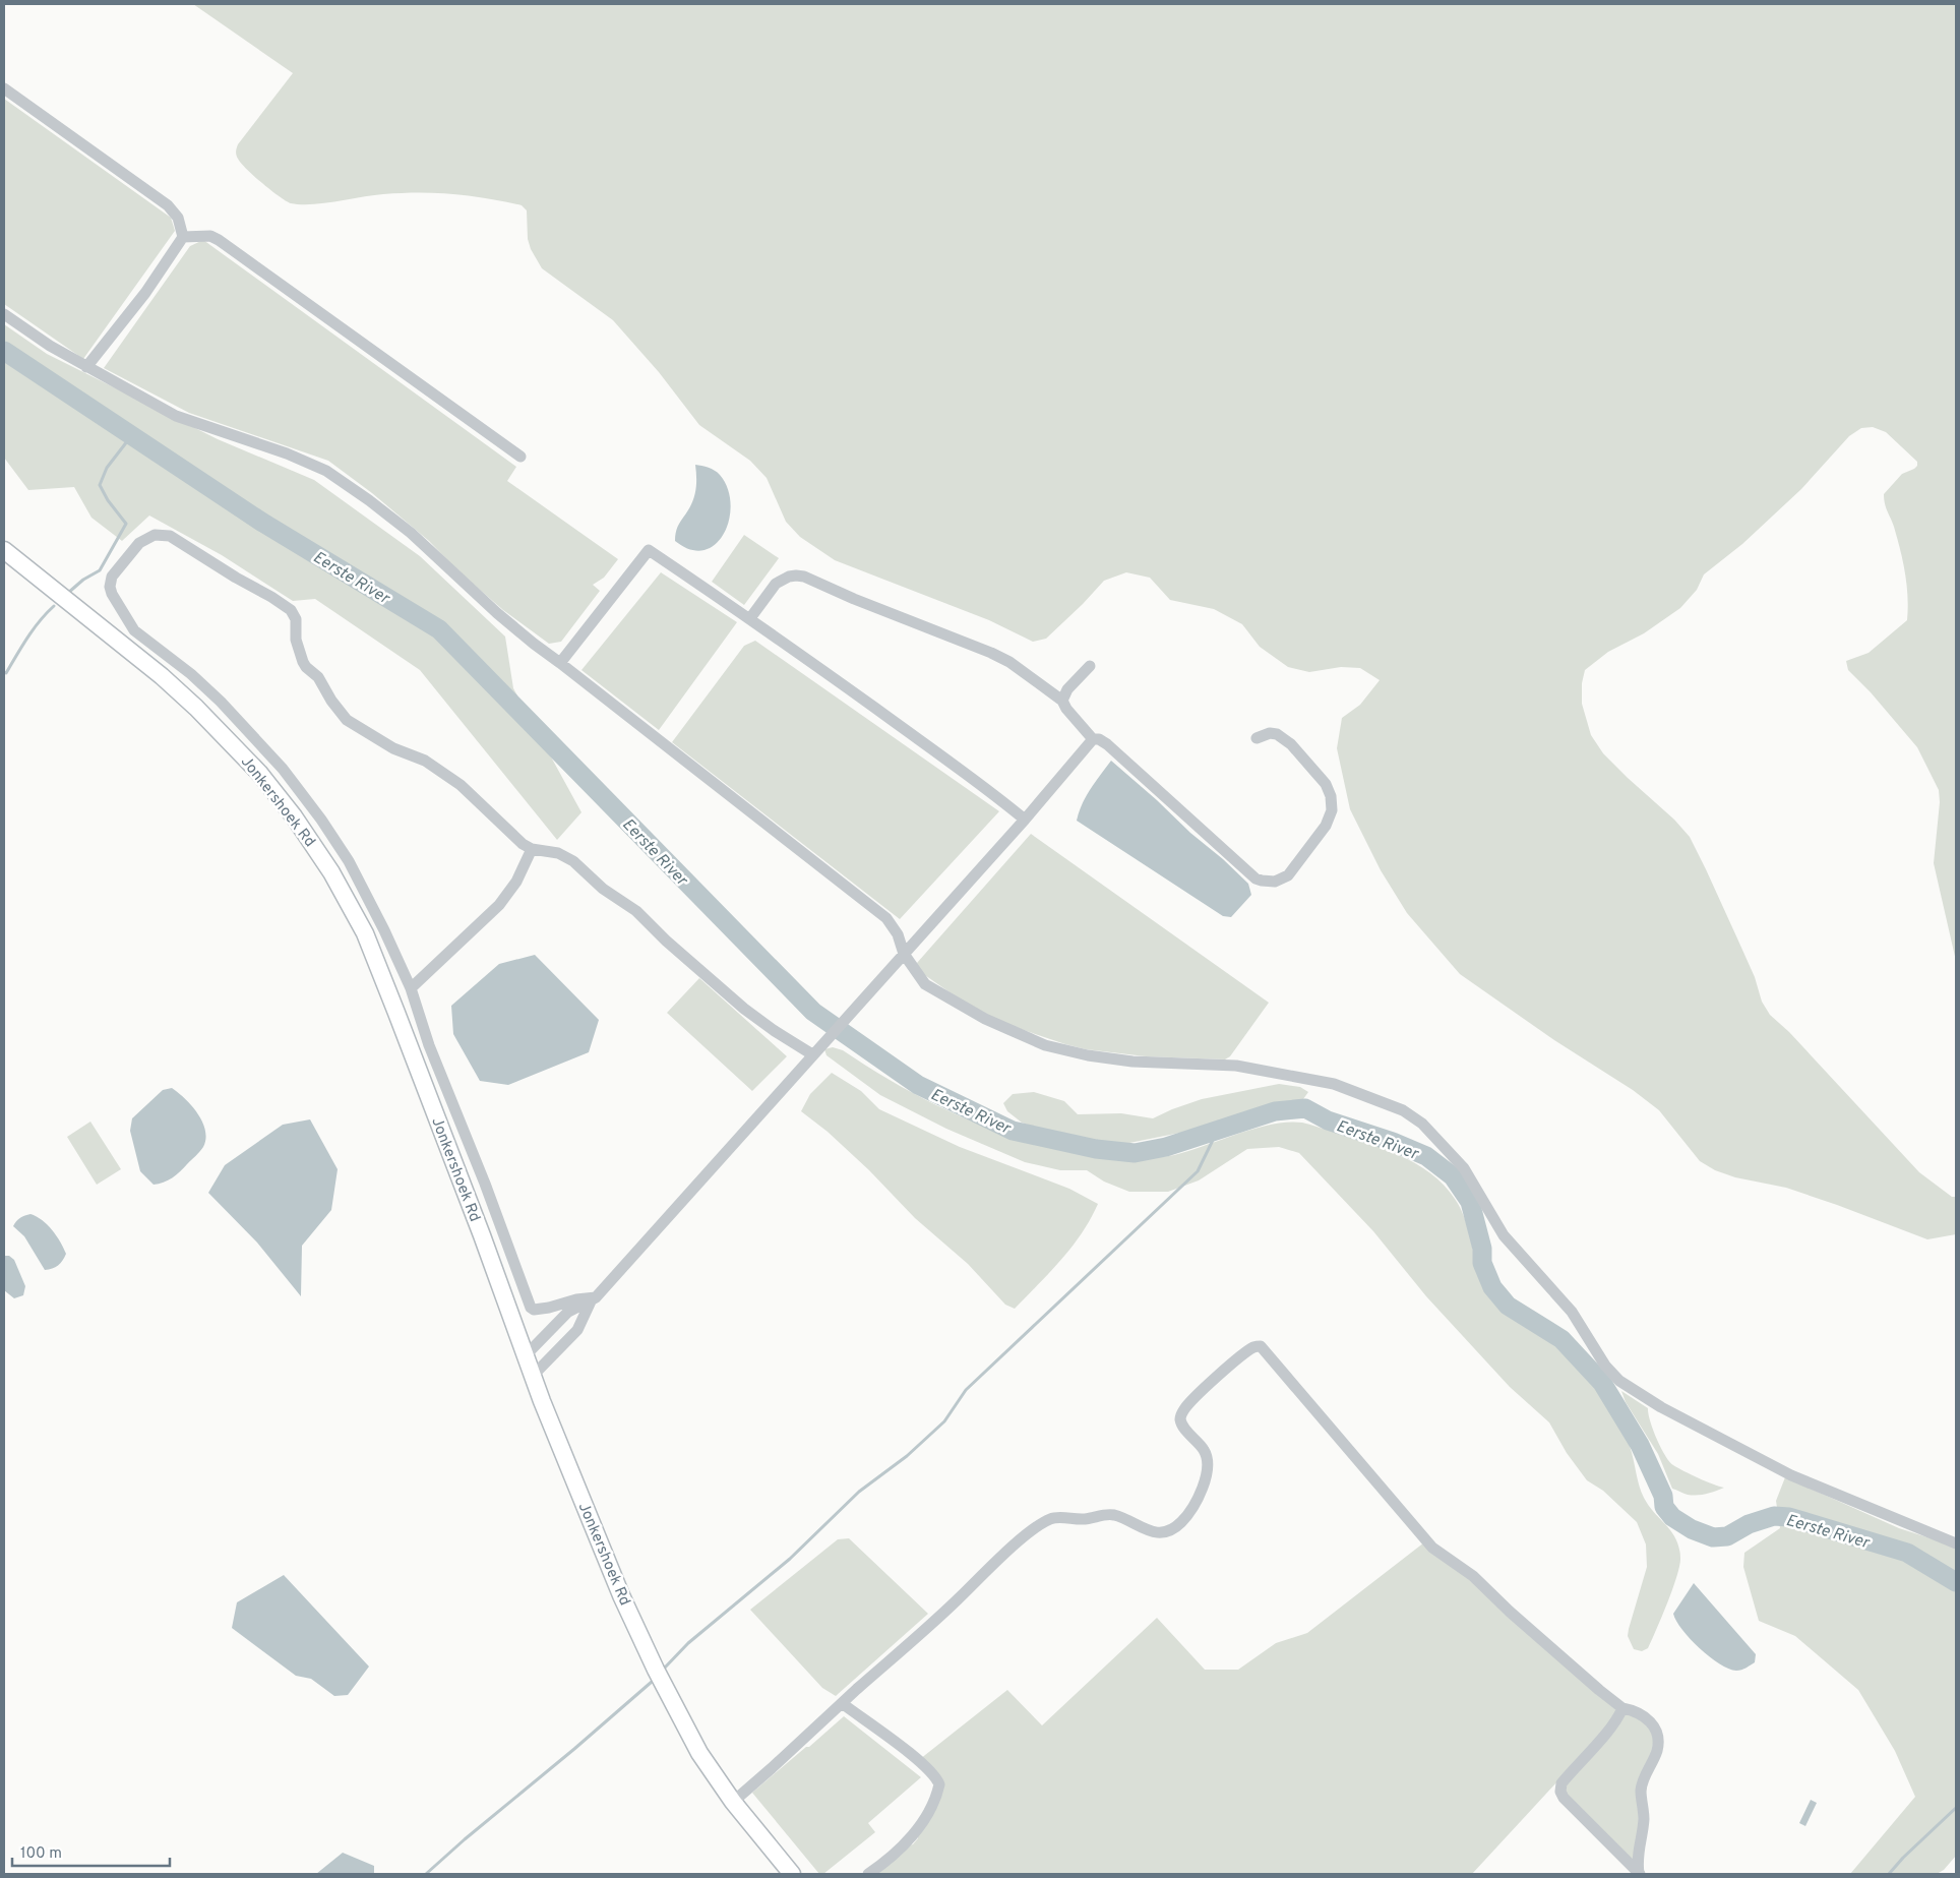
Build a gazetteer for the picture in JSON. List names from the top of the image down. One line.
{"streets":{"street":["Jonkershoek Rd"]},"water":["Eerste River"],"scale_bar":"100 m"}
